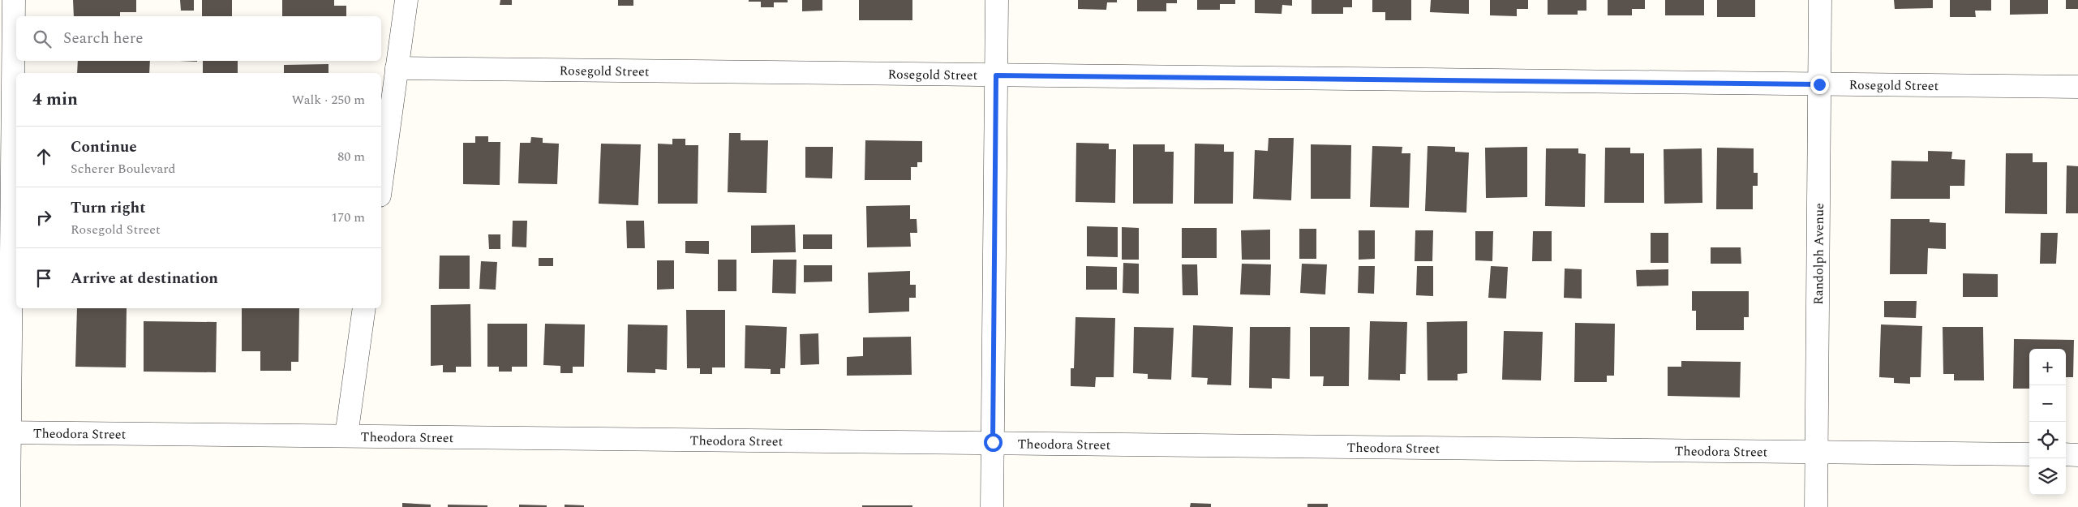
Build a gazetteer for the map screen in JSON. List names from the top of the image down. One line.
{"streets":{"street":["Rosegold Street","Randolph Avenue","Theodora Street"]},"crossings":[["Rosegold Street","Randolph Avenue"],["Randolph Avenue","Theodora Street"]],"page":{"search":"Search here","heading":["4 min","Walk · 250 m"],"list":[["Continue","Scherer Boulevard","80 m"],["Turn right","Rosegold Street","170 m"],"Arrive at destination"],"map_buttons":["+","−"]}}
